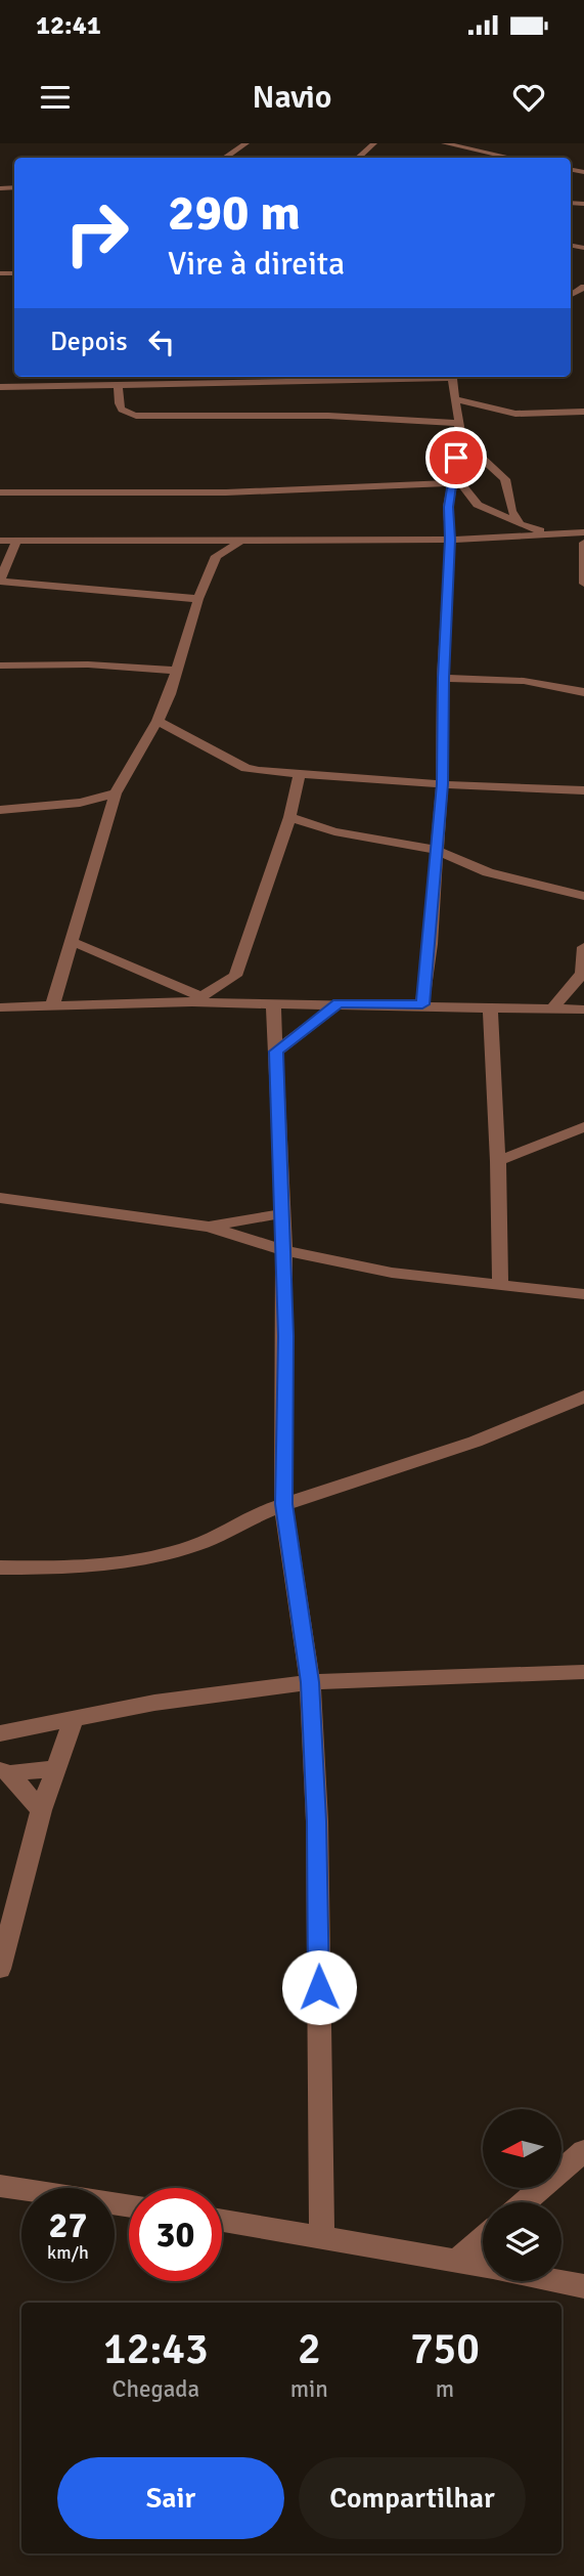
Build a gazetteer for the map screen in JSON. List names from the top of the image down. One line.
{"north":"left","page":{"status":"12:41","header":"Navio","turn":["290 m","Vire à direita"],"then":"Depois","speed":"27 km/h","limit":"30","eta":["12:43","Chegada","2","min","750","m"],"buttons":["Sair","Compartilhar"]}}
